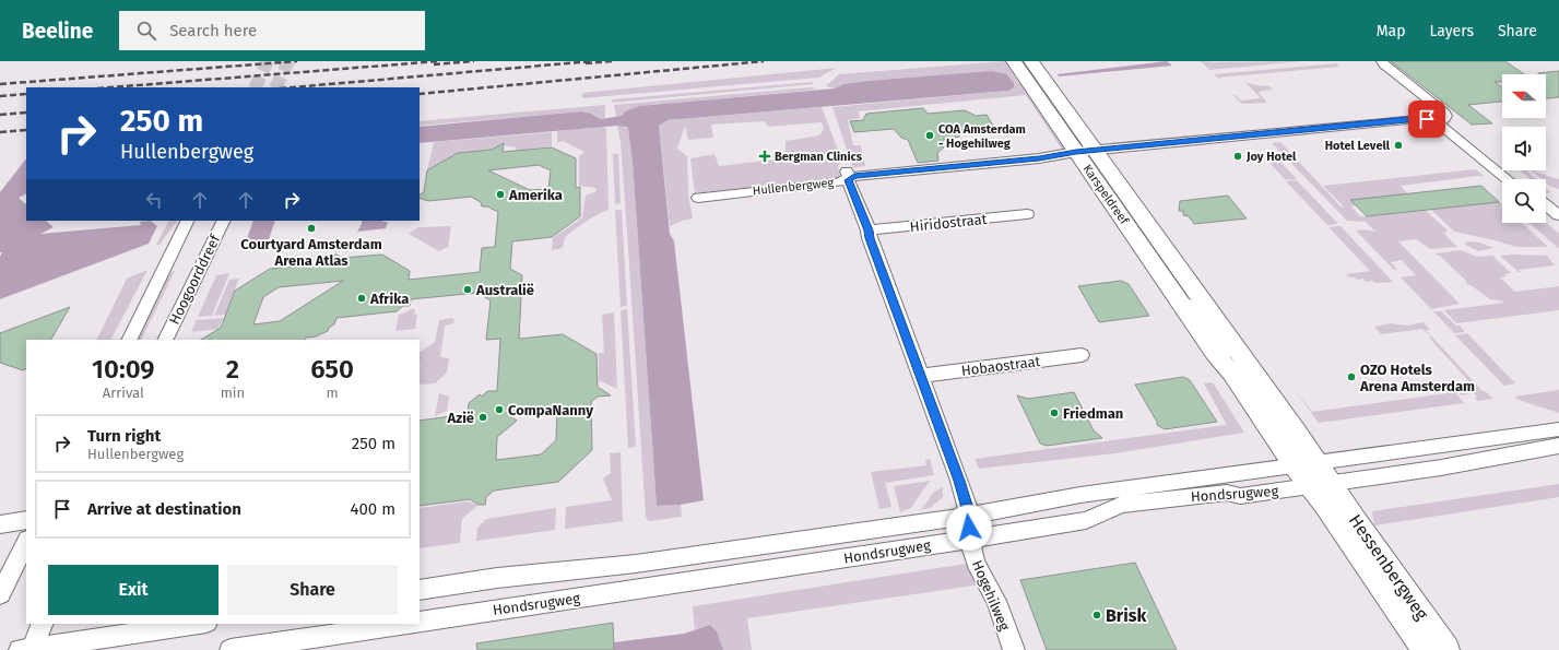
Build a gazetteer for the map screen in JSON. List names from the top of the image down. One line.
{"streets":{"main road":["Karspeldreef","Hessenbergweg"],"street":["Hullenbergweg","Hiridostraat","Hoogoorddreef","Hobaostraat","Hondsrugweg","Hogehilweg"]},"crossings":[["Hullenbergweg","Karspeldreef"],["Hullenbergweg","Hogehilweg"],["Karspeldreef","Hondsrugweg"],["Karspeldreef","Hessenbergweg"],["Hiridostraat","Hogehilweg"],["Hobaostraat","Hogehilweg"],["Hondsrugweg","Hessenbergweg"],["Hondsrugweg","Hogehilweg"]],"places":{"other":["COA Amsterdam - Hogehilweg","Hotel Levell","Joy Hotel","Amerika","Courtyard Amsterdam Arena Atlas","Australië","Afrika","OZO Hotels Arena Amsterdam","CompaNanny","Friedman","Azië","Brisk"],"health":["Bergman Clinics"]},"north":"left","page":{"header":"Beeline","search":"Search here","nav":["Map","Layers","Share"],"turn":["250 m","Hullenbergweg"],"eta":["10:09","Arrival","2","min","650","m"],"list":[{"name":"Turn right","note":"Hullenbergweg","value":"250 m"},{"name":"Arrive at destination","value":"400 m"}],"buttons":["Exit","Share"]}}
